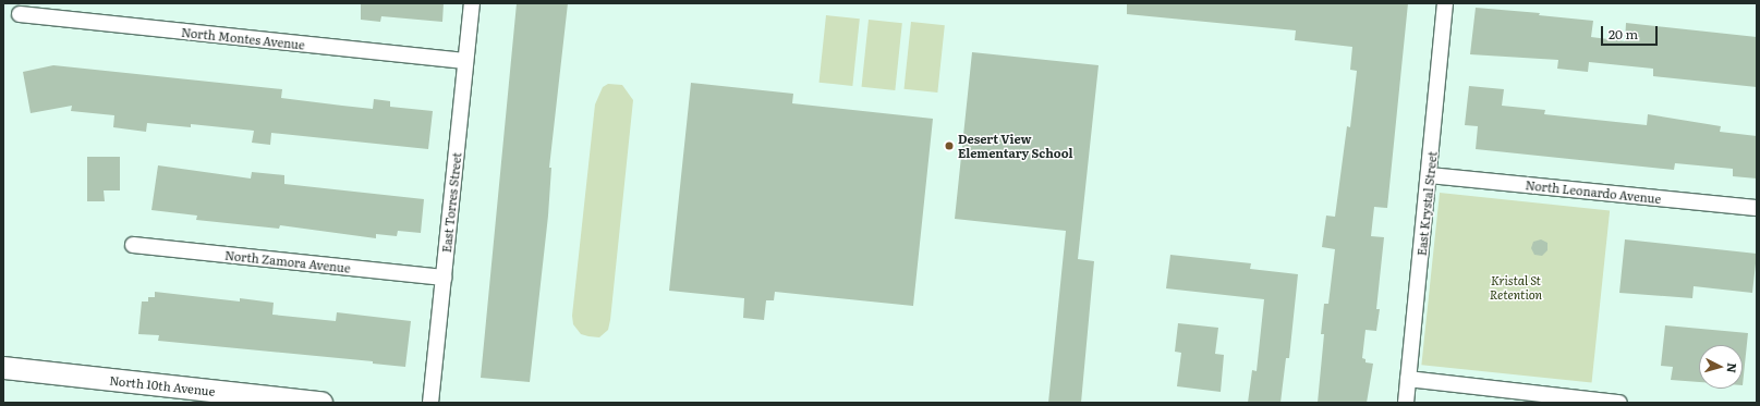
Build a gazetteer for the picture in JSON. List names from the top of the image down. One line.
{"streets":{"main road":["North 10th Avenue"],"street":["North Montes Avenue","North Leonardo Avenue","East Torres Street","East Krystal Street","North Zamora Avenue"]},"crossings":[["North Montes Avenue","East Torres Street"],["North Leonardo Avenue","East Krystal Street"],["East Torres Street","North Zamora Avenue"]],"parks":["Kristal St Retention"],"places":["Desert View Elementary School"],"scale_bar":"20 m","north":"right"}
